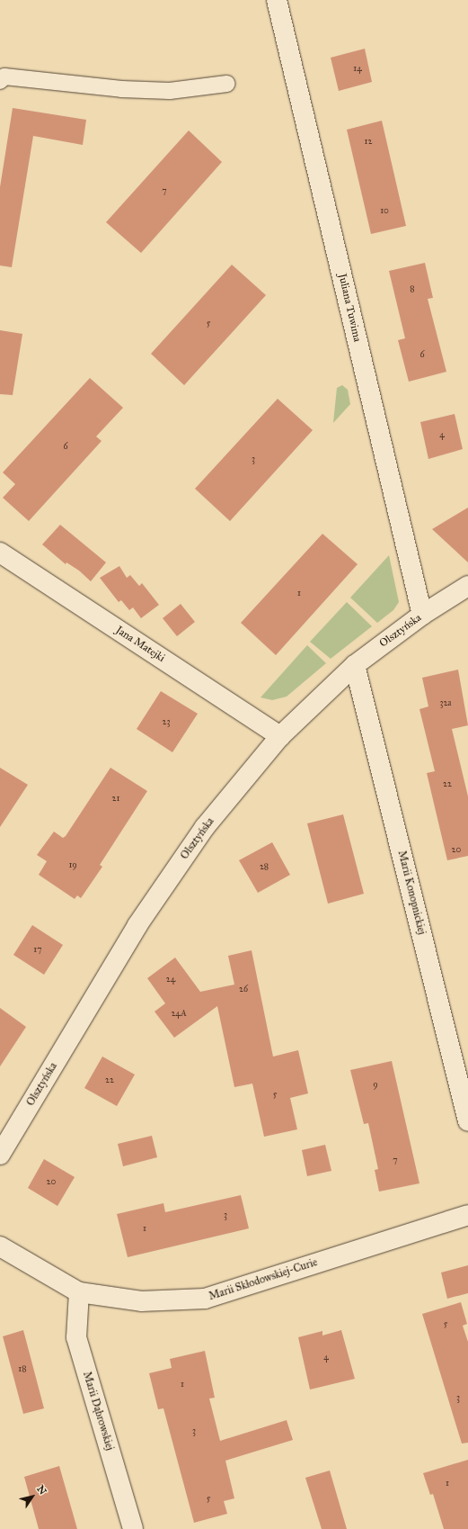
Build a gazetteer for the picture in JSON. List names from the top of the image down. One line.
{"streets":{"street":["Juliana Tuwima","Olsztyńska","Jana Matejki","Marii Konopnickiej","Marii Skłodowskiej-Curie","Marii Dąbrowskiej"]},"crossings":[["Juliana Tuwima","Olsztyńska"],["Olsztyńska","Jana Matejki"],["Olsztyńska","Marii Konopnickiej"],["Marii Skłodowskiej-Curie","Marii Dąbrowskiej"]],"house_numbers":["14","12","7","10","8","5","6","4","6","3","1","32a","23","22","21","20","19","28","17","24","26","24A","22","9","5","7","20","3","1","5","4","18","1","3","3","1","5"],"north":"top right"}
